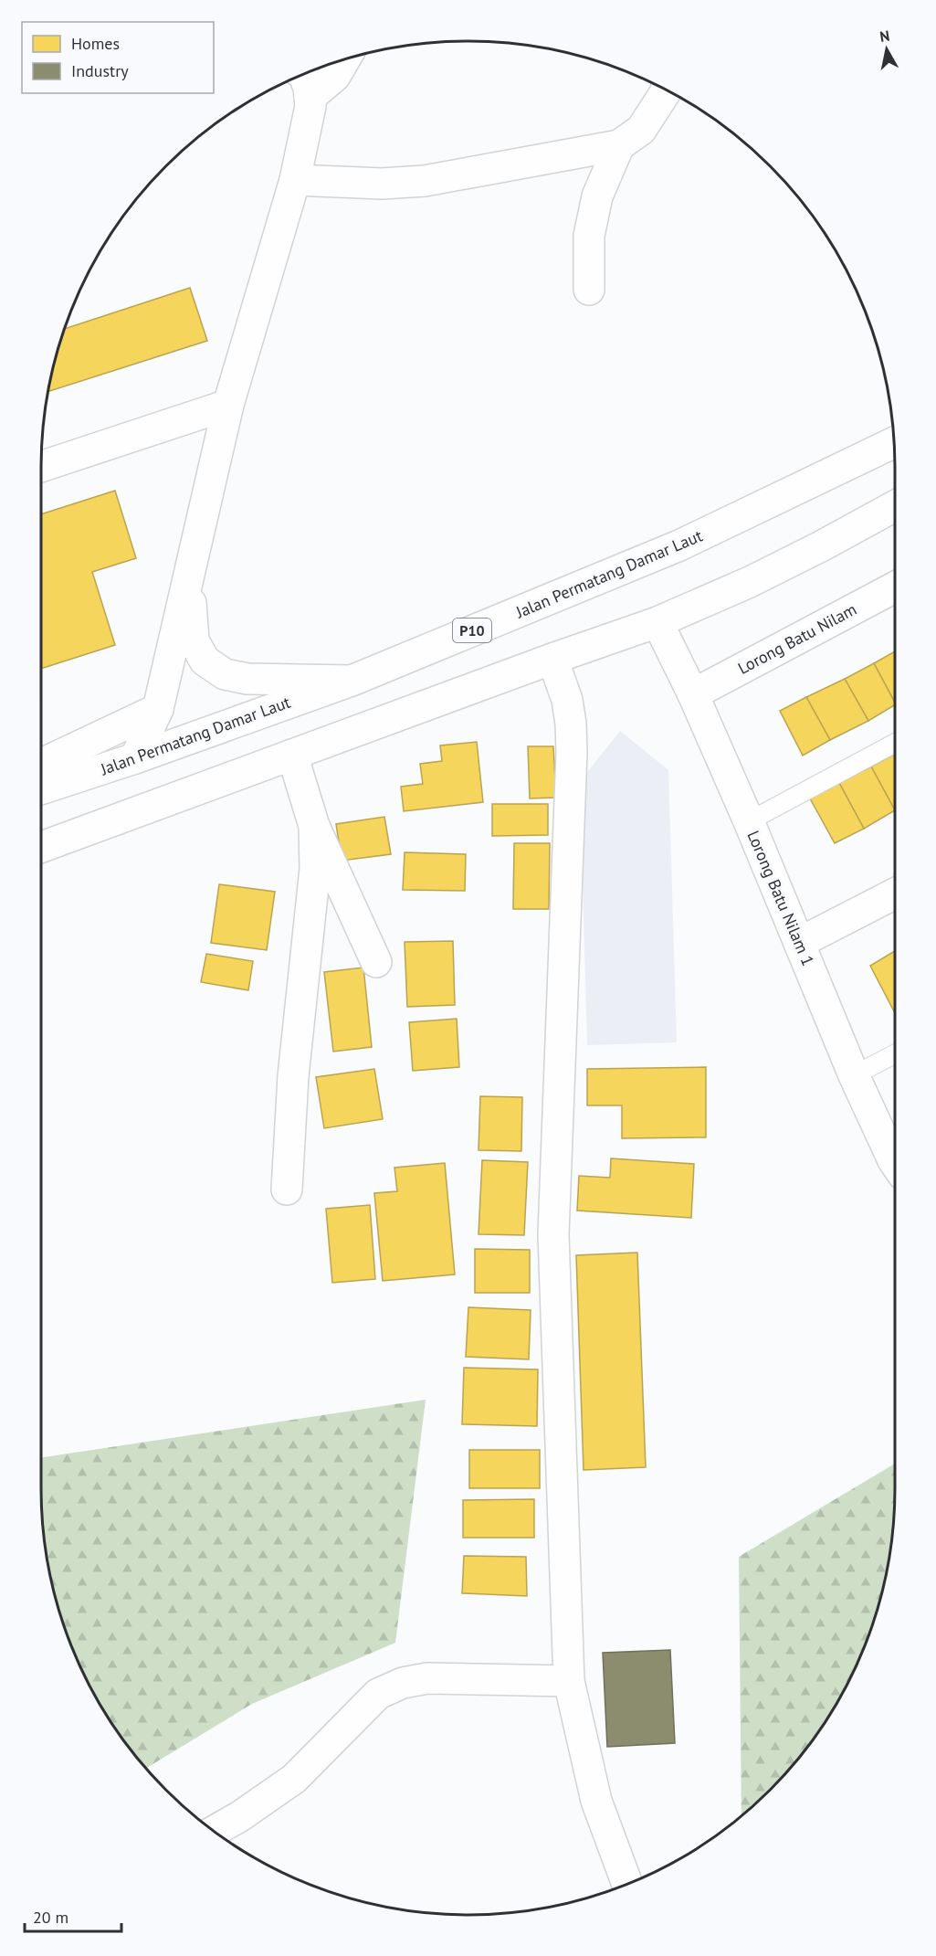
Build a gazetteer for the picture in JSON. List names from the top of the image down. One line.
{"streets":{"main road":["Jalan Permatang Damar Laut","P10","Lorong Batu Nilam","Lorong Batu Nilam 1"]},"crossings":[["Lorong Batu Nilam","Lorong Batu Nilam 1"]],"legend":["Homes","Industry"],"scale_bar":"20 m","north":"top"}
